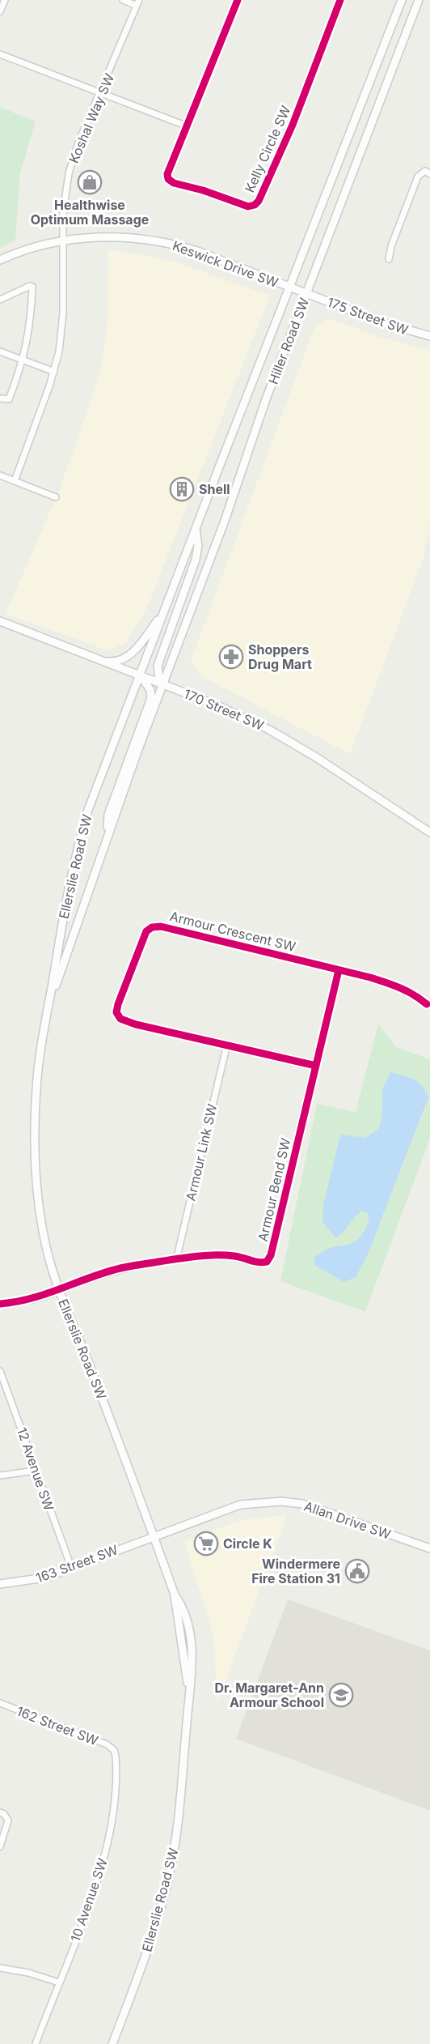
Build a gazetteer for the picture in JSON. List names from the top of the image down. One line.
{"streets":{"main road":["Keswick Drive SW","175 Street SW","Hiller Road SW","170 Street SW","Ellerslie Road SW","Allan Drive SW","163 Street SW"],"street":["Koshal Way SW","Kelly Circle SW","Armour Crescent SW","Armour Link SW","Armour Bend SW","12 Avenue SW","162 Street SW","10 Avenue SW"]},"crossings":[["Koshal Way SW","Keswick Drive SW"],["Keswick Drive SW","175 Street SW"],["Keswick Drive SW","Hiller Road SW"],["175 Street SW","Hiller Road SW"],["Hiller Road SW","170 Street SW"],["Hiller Road SW","Ellerslie Road SW"],["170 Street SW","Ellerslie Road SW"],["Ellerslie Road SW","Armour Bend SW"],["Ellerslie Road SW","Allan Drive SW"],["Ellerslie Road SW","163 Street SW"],["Armour Crescent SW","Armour Link SW"],["Armour Crescent SW","Armour Bend SW"],["Armour Link SW","Armour Bend SW"],["12 Avenue SW","163 Street SW"],["Allan Drive SW","163 Street SW"],["162 Street SW","10 Avenue SW"]],"places":{"shop":["Healthwise Optimum Massage"],"building":["Shell"],"pharmacy":["Shoppers Drug Mart"],"supermarket":["Circle K"],"public building":["Windermere Fire Station 31"],"school or university":["Dr. Margaret-Ann Armour School"]}}
